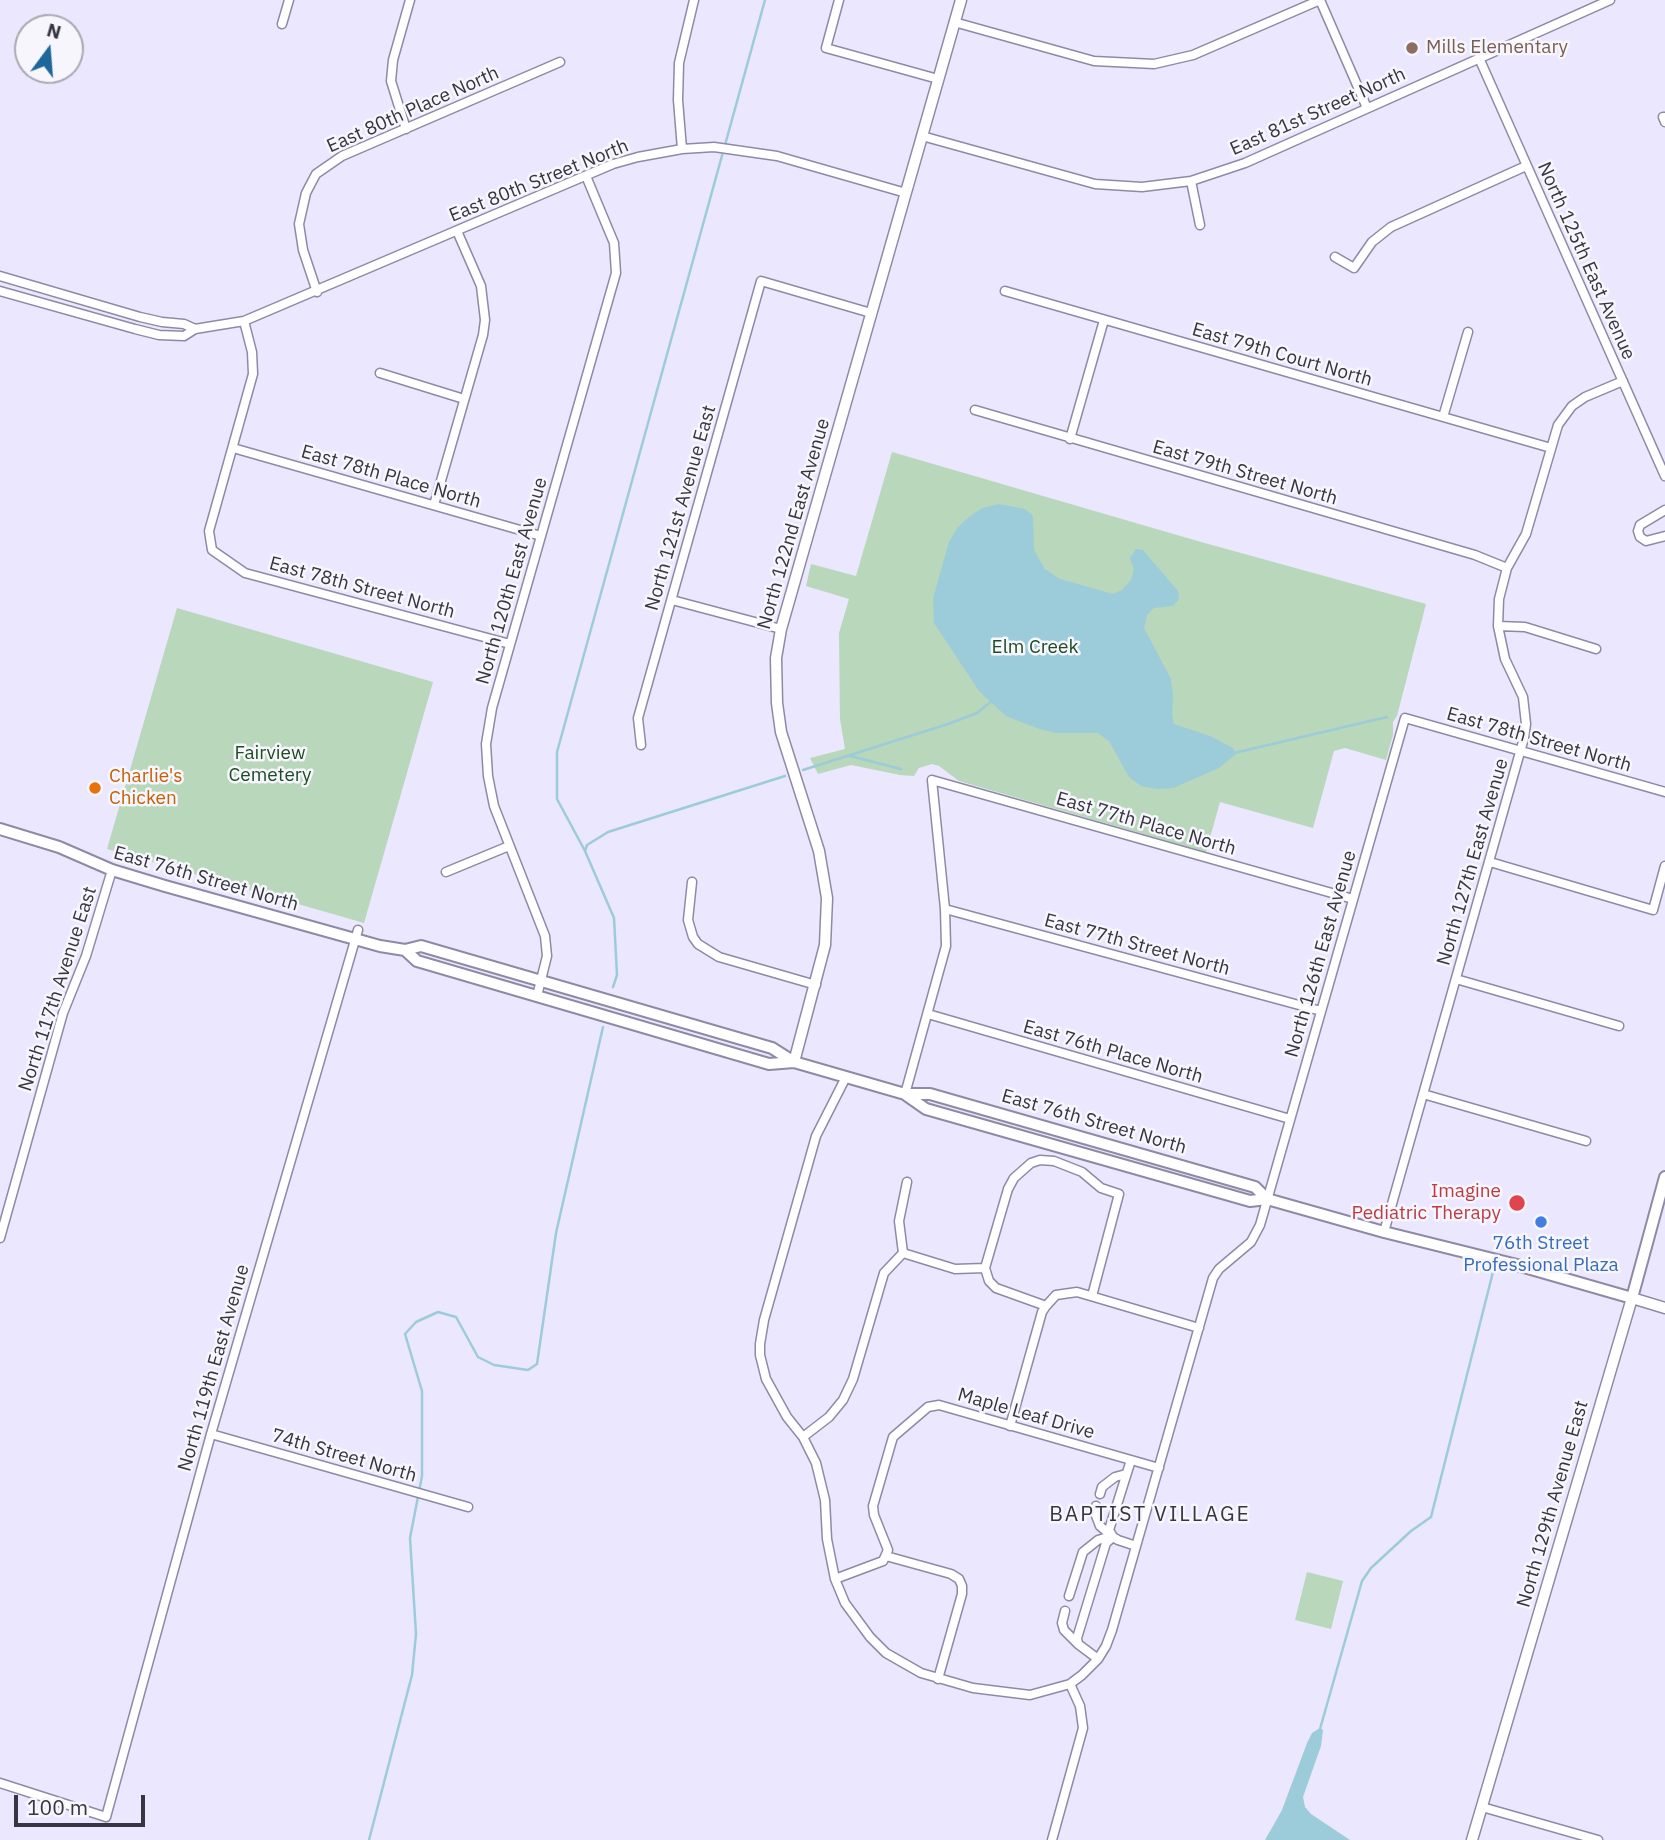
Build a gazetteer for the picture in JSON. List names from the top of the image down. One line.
{"streets":{"main road":["East 76th Street North","North 129th Avenue East"],"street":["East 80th Place North","East 81st Street North","East 80th Street North","North 125th East Avenue","East 79th Court North","East 79th Street North","East 78th Place North","North 121st Avenue East","North 122nd East Avenue","North 120th East Avenue","East 78th Street North","East 77th Place North","North 127th East Avenue","East 77th Street North","North 126th East Avenue","North 117th Avenue East","East 76th Place North","North 119th East Avenue","Maple Leaf Drive","74th Street North"]},"crossings":[["East 80th Place North","East 80th Street North"],["East 81st Street North","North 125th East Avenue"],["East 80th Street North","North 122nd East Avenue"],["East 80th Street North","North 120th East Avenue"],["North 125th East Avenue","North 127th East Avenue"],["East 79th Court North","North 127th East Avenue"],["East 79th Street North","North 127th East Avenue"],["East 78th Place North","North 120th East Avenue"],["East 78th Place North","East 78th Street North"],["North 121st Avenue East","North 122nd East Avenue"],["North 122nd East Avenue","East 76th Street North"],["North 120th East Avenue","East 78th Street North"],["North 120th East Avenue","East 76th Street North"],["East 78th Street North","North 127th East Avenue"],["East 78th Street North","North 126th East Avenue"],["East 77th Place North","East 77th Street North"],["East 77th Place North","North 126th East Avenue"],["North 127th East Avenue","East 76th Street North"],["East 76th Street North","North 126th East Avenue"],["East 76th Street North","North 117th Avenue East"],["East 76th Street North","North 119th East Avenue"],["East 76th Street North","North 129th Avenue East"],["East 77th Street North","North 126th East Avenue"],["North 126th East Avenue","East 76th Place North"],["North 119th East Avenue","74th Street North"]],"districts":["BAPTIST VILLAGE"],"parks":["Elm Creek","Fairview Cemetery"],"places":["Mills Elementary","Charlie's Chicken","Imagine Pediatric Therapy","76th Street Professional Plaza"],"scale_bar":"100 m","north":"top"}
